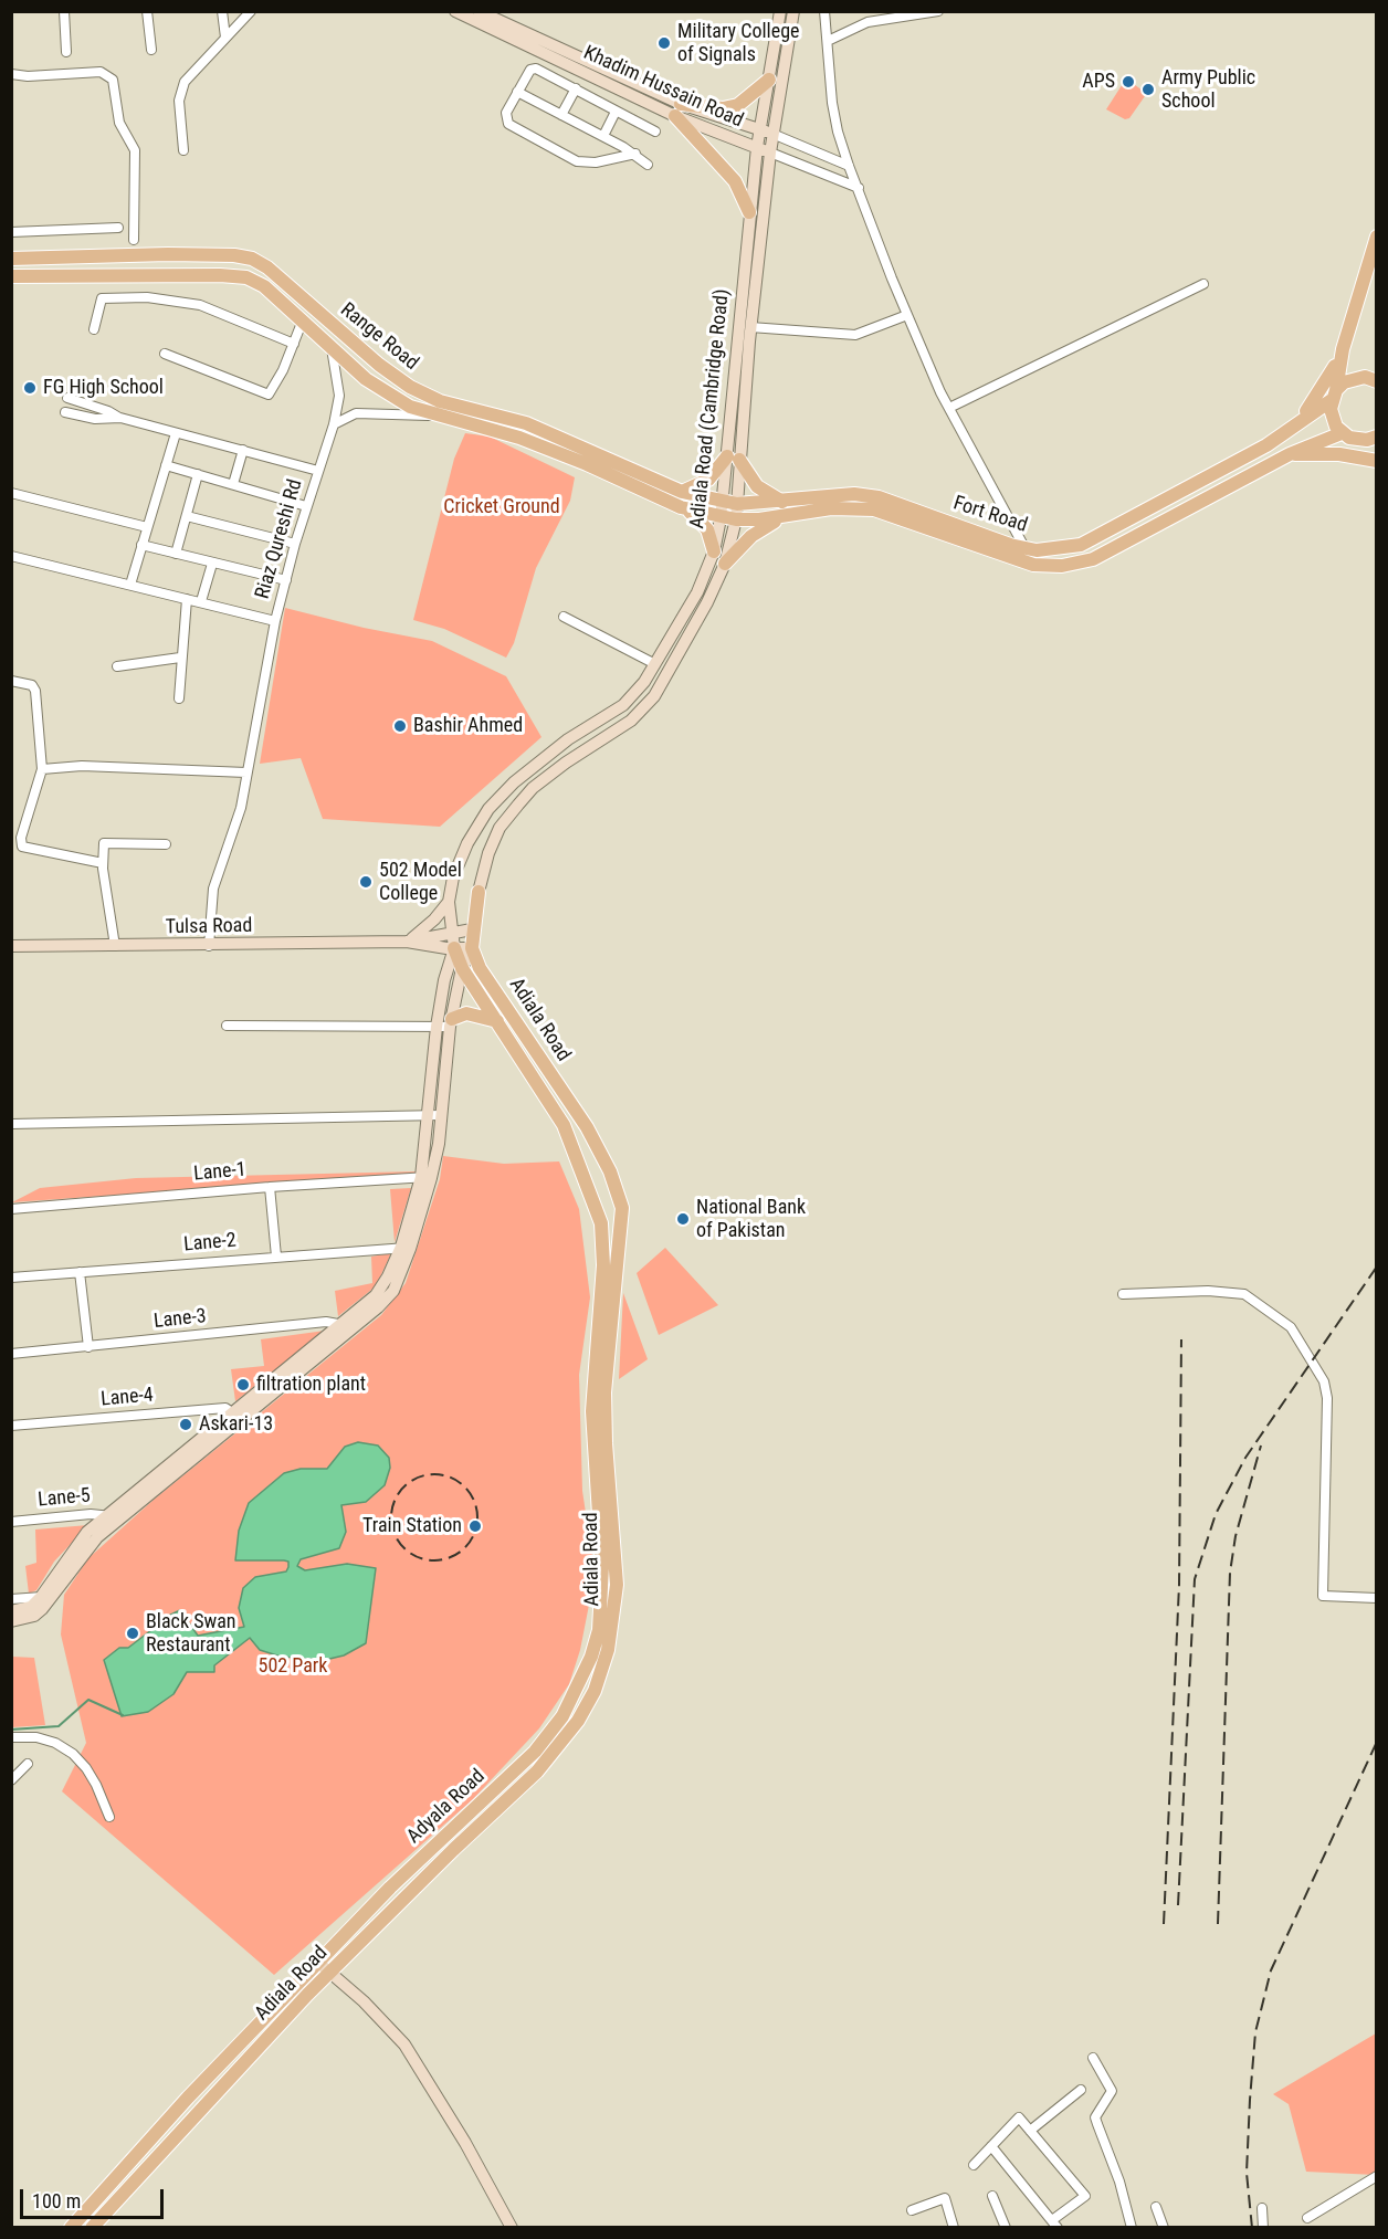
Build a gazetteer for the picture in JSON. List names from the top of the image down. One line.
{"streets":{"main road":["Khadim Hussain Road","Range Road","Adiala Road (Cambridge Road)","Fort Road","Tulsa Road","Adiala Road","Adyala Road"],"street":["Riaz Qureshi Rd","Lane-1","Lane-2","Lane-3","Lane-4","Lane-5"]},"crossings":[["Khadim Hussain Road","Adiala Road (Cambridge Road)"],["Range Road","Adiala Road (Cambridge Road)"],["Range Road","Fort Road"],["Adiala Road (Cambridge Road)","Fort Road"],["Adiala Road (Cambridge Road)","Tulsa Road"],["Adiala Road (Cambridge Road)","Adiala Road"],["Tulsa Road","Adiala Road"],["Adiala Road","Adyala Road"]],"parks":["Cricket Ground","502 Park"],"places":["Military College of Signals","APS","Army Public School","FG High School","Bashir Ahmed","502 Model College","National Bank of Pakistan","filtration plant","Askari-13","Train Station","Black Swan Restaurant"],"scale_bar":"100 m"}
